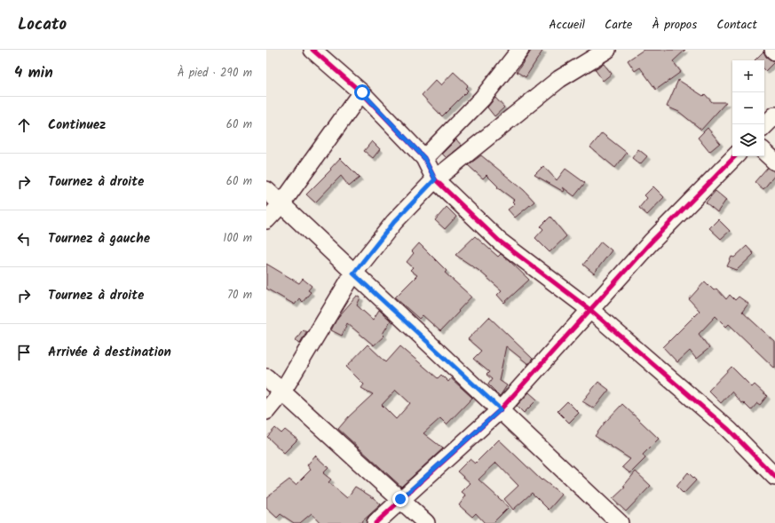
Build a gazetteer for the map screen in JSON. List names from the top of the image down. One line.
{"page":{"header":"Locato","nav":["Accueil","Carte","À propos","Contact"],"heading":["4 min","À pied · 290 m"],"map_buttons":["+","−"],"list":[["Continuez","60 m"],["Tournez à droite","60 m"],["Tournez à gauche","100 m"],["Tournez à droite","70 m"],"Arrivée à destination"]}}
